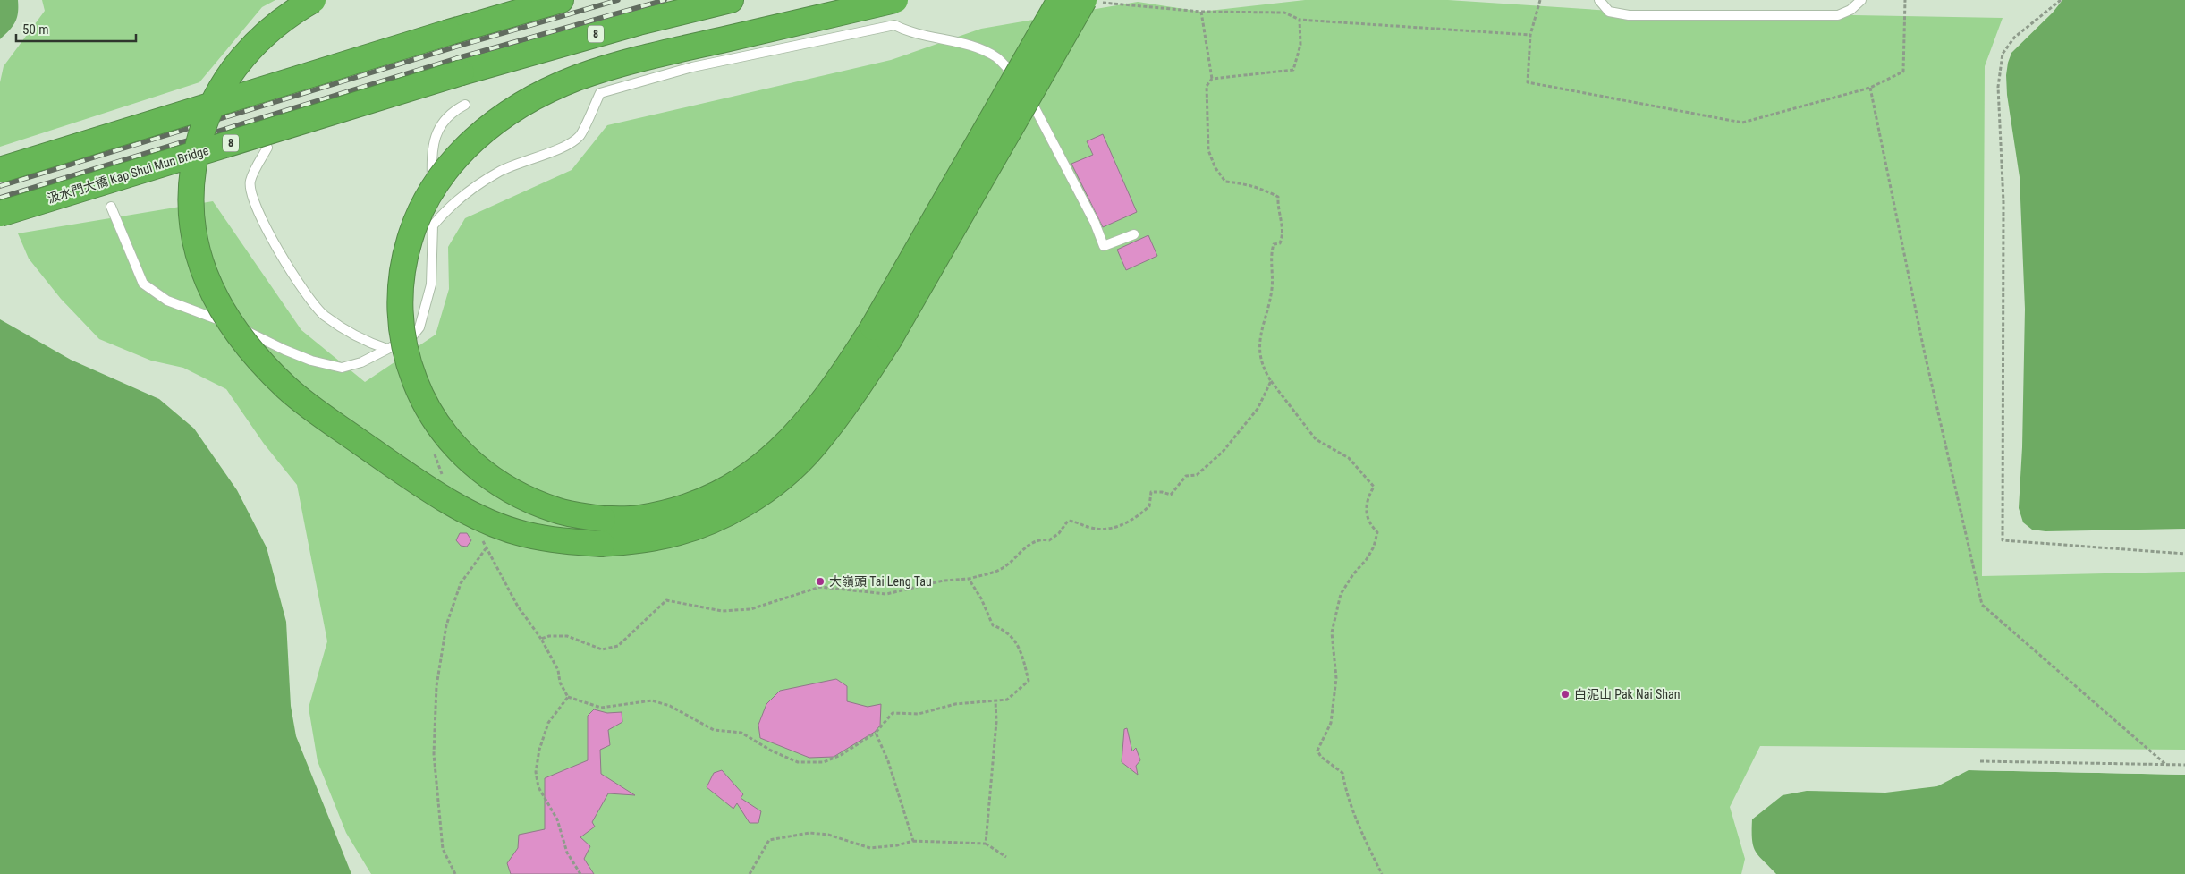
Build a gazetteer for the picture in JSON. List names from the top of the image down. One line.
{"streets":{"highway":["8","汲水門大橋 Kap Shui Mun Bridge"]},"places":["大嶺頭 Tai Leng Tau","白泥山 Pak Nai Shan"],"scale_bar":"50 m"}
